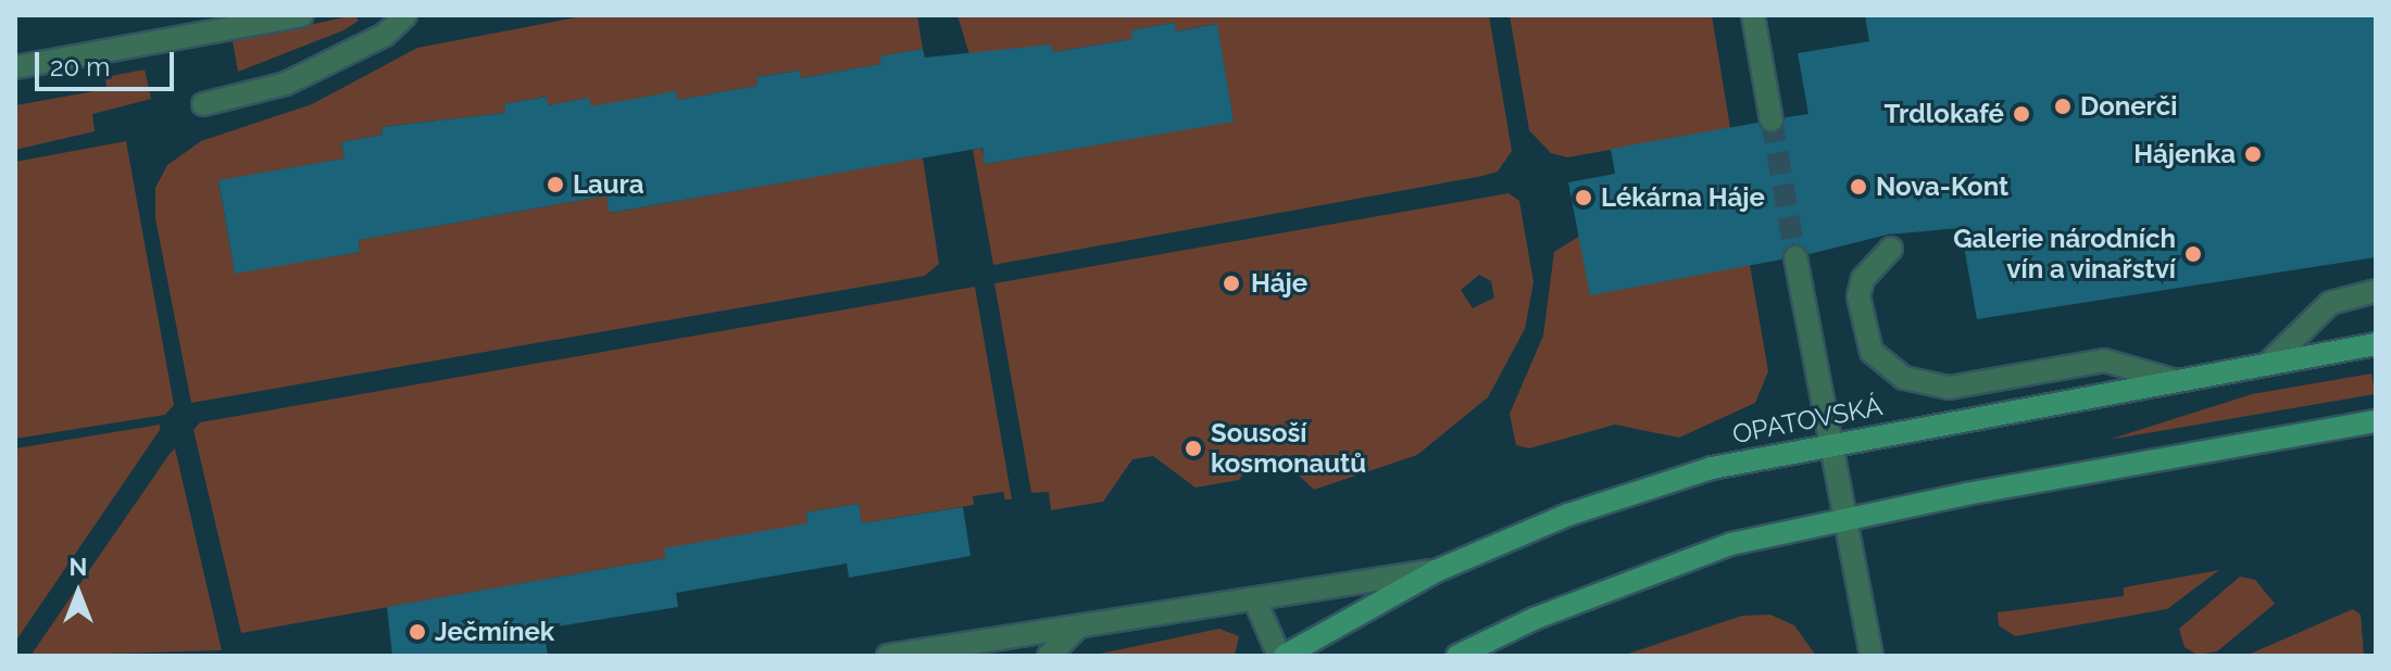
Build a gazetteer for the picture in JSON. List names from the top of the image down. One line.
{"streets":{"main road":["OPATOVSKÁ"]},"places":["Donerči","Trdlokafé","Hájenka","Laura","Nova-Kont","Lékárna Háje","Galerie národních vín a vinařství","Háje","Sousoší kosmonautů","Ječmínek"],"scale_bar":"20 m","north":"top"}
